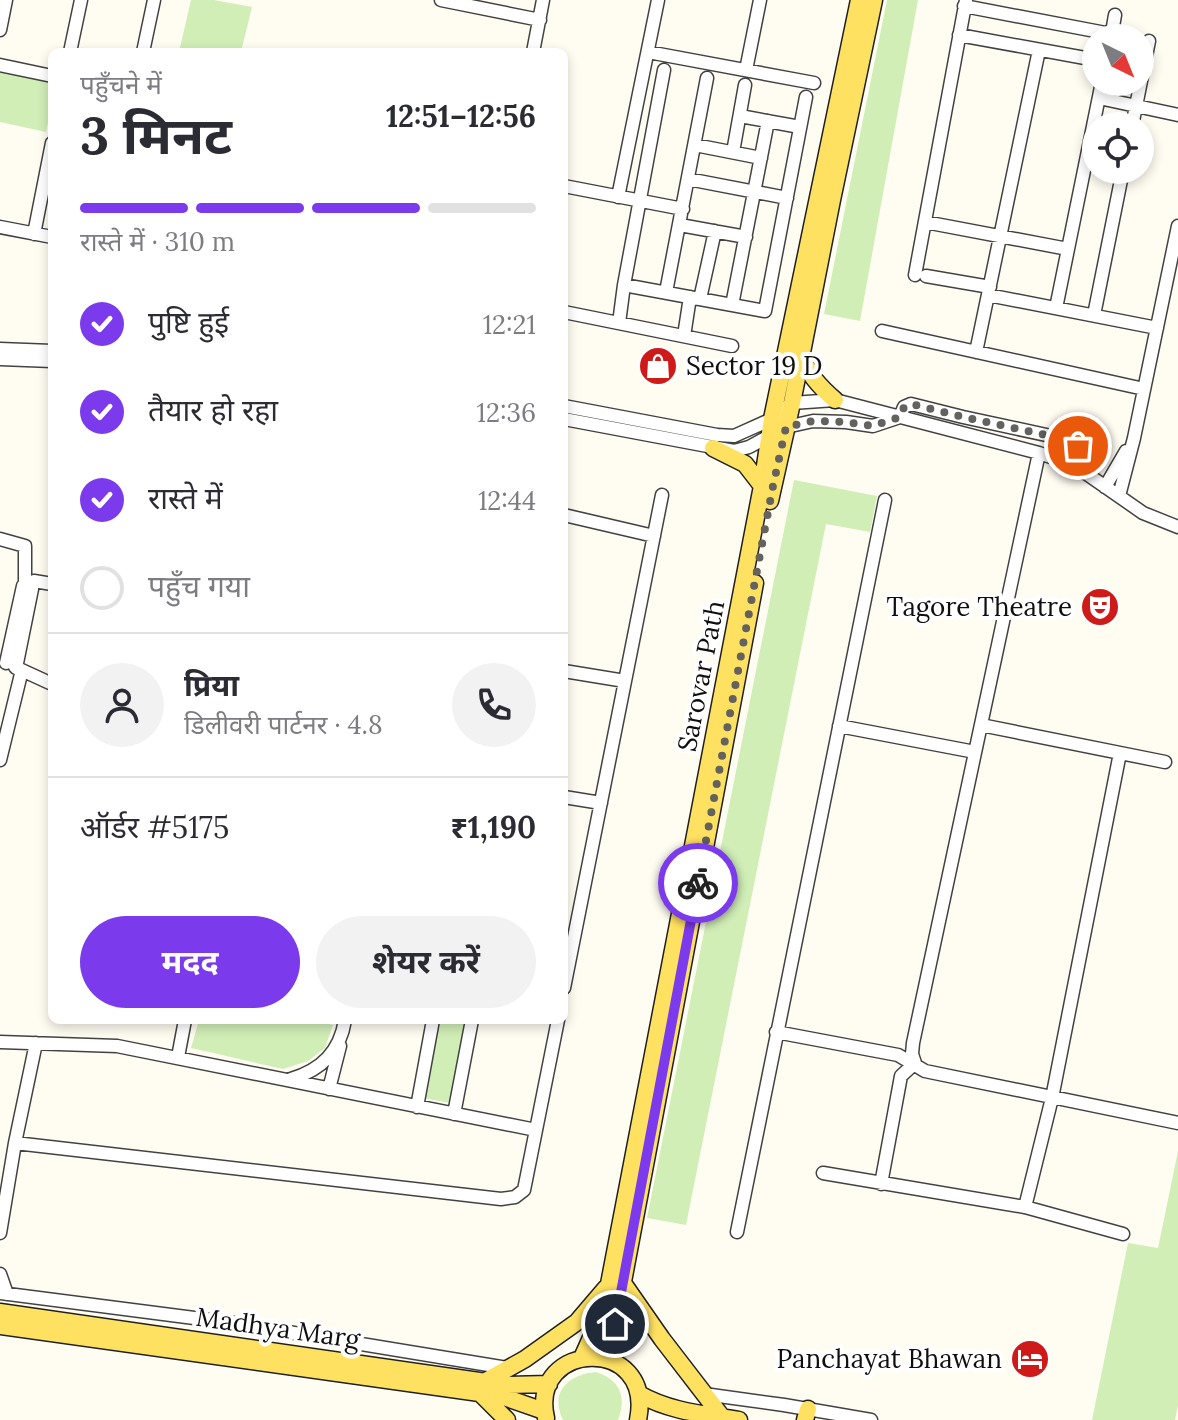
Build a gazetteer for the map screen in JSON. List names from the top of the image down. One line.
{"streets":{"main road":["Sarovar Path","Madhya Marg"]},"places":{"shop":["Sector 19 D"],"theatre":["Tagore Theatre"],"hotel":["Panchayat Bhawan"]},"north":"bottom right","page":{"heading":["3 मिनट","पहुँचने में","12:51–12:56"],"panel":["प्रिया","डिलीवरी पार्टनर · 4.8","ऑर्डर #5175","₹1,190"],"bar":"रास्ते में · 310 m","list":[["पुष्टि हुई","12:21"],["तैयार हो रहा","12:36"],["रास्ते में","12:44"],"पहुँच गया"],"buttons":["मदद","शेयर करें"]}}
